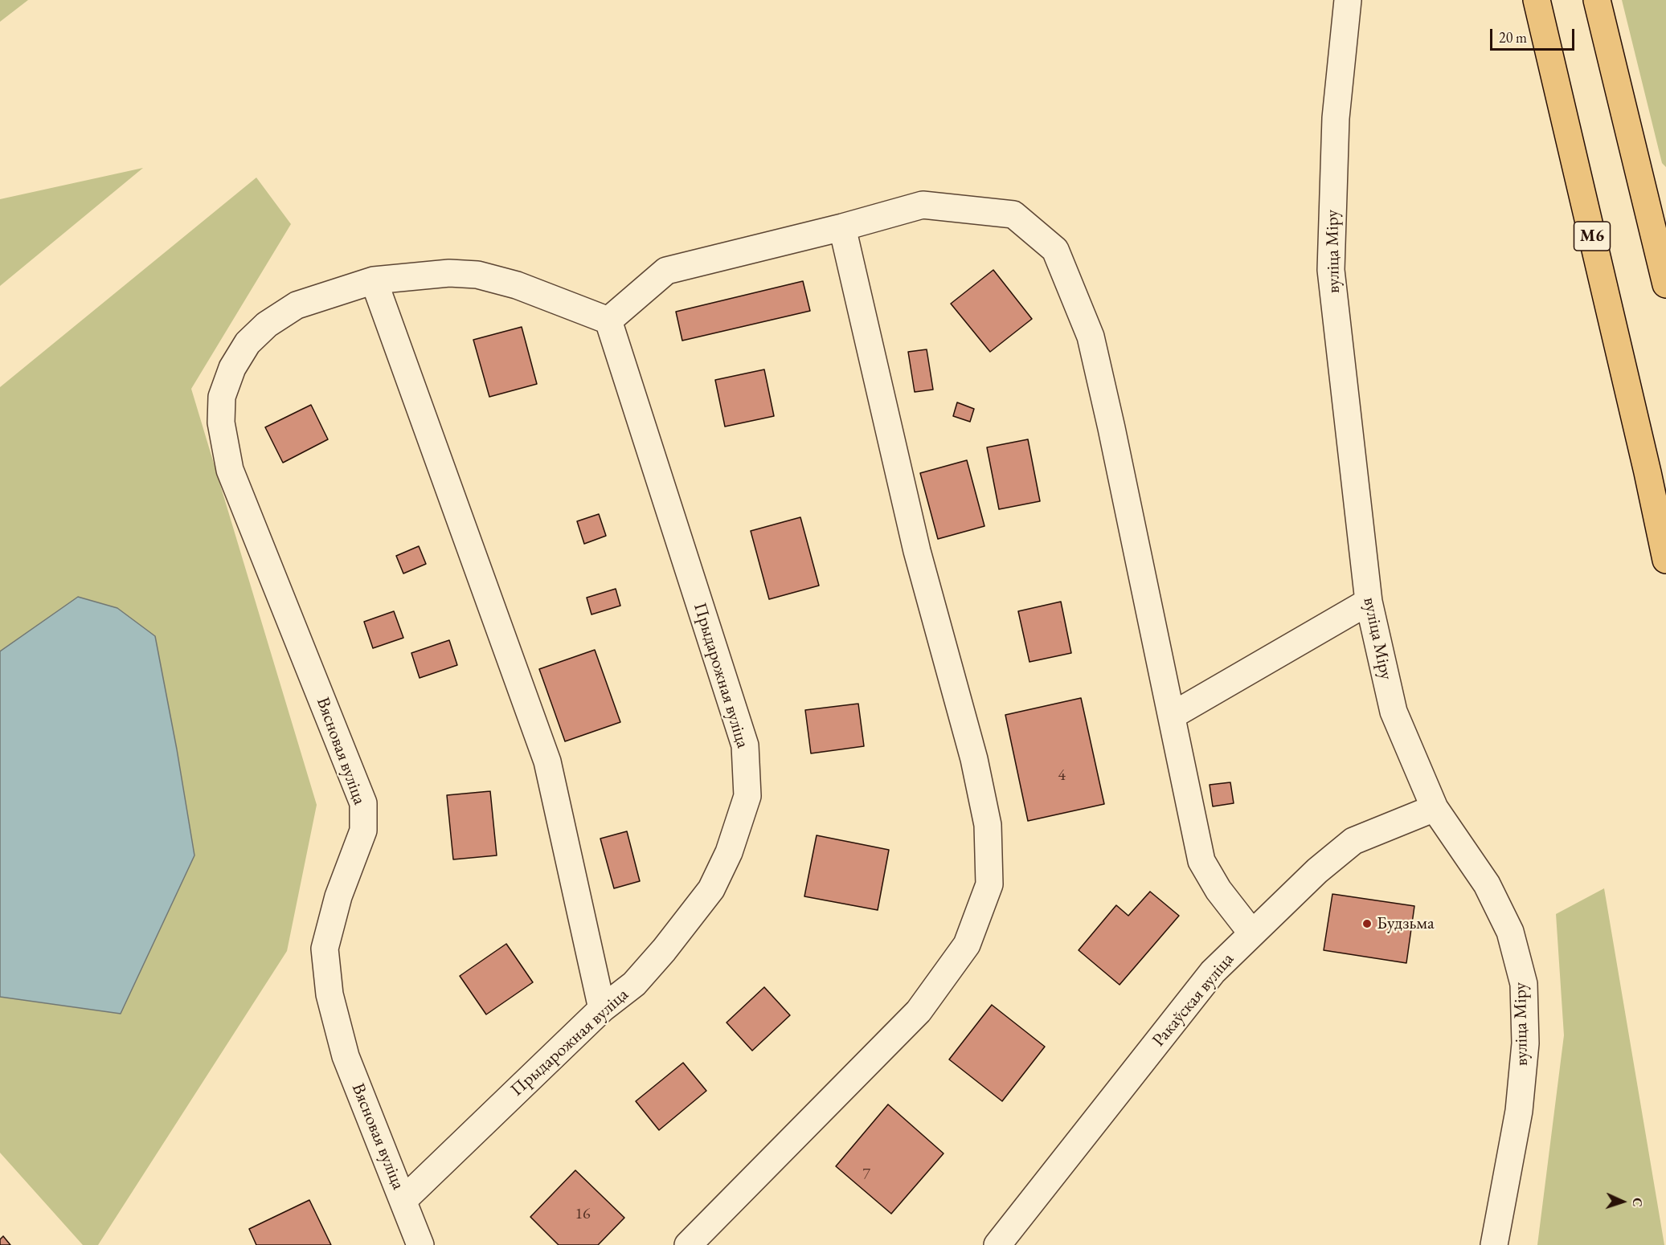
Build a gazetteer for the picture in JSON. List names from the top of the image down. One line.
{"streets":{"highway":["М6"],"street":["вуліца Міру","Прыдарожная вуліца","Вясновая вуліца","Ракаўская вуліца"]},"crossings":[["вуліца Міру","Ракаўская вуліца"],["Прыдарожная вуліца","Вясновая вуліца"]],"places":["Будзьма"],"house_numbers":["4","7","16"],"scale_bar":"20 m","north":"right"}
